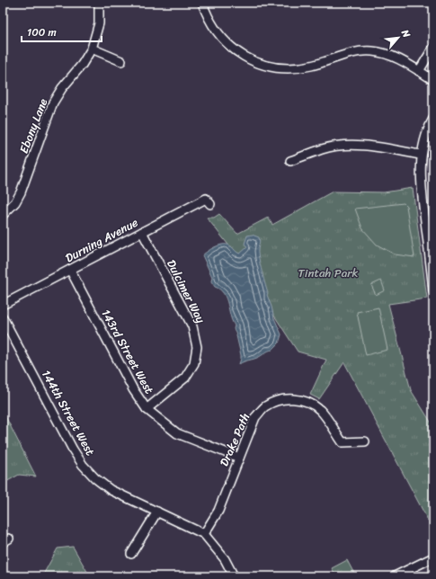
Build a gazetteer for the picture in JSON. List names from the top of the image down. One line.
{"streets":{"street":["Ebony Lane","Durning Avenue","Dulcimer Way","143rd Street West","144th Street West","Drake Path"]},"crossings":[["Durning Avenue","Dulcimer Way"],["Durning Avenue","143rd Street West"],["Dulcimer Way","143rd Street West"],["143rd Street West","Drake Path"],["144th Street West","Drake Path"]],"parks":["Tintah Park"],"scale_bar":"100 m","north":"top right"}
